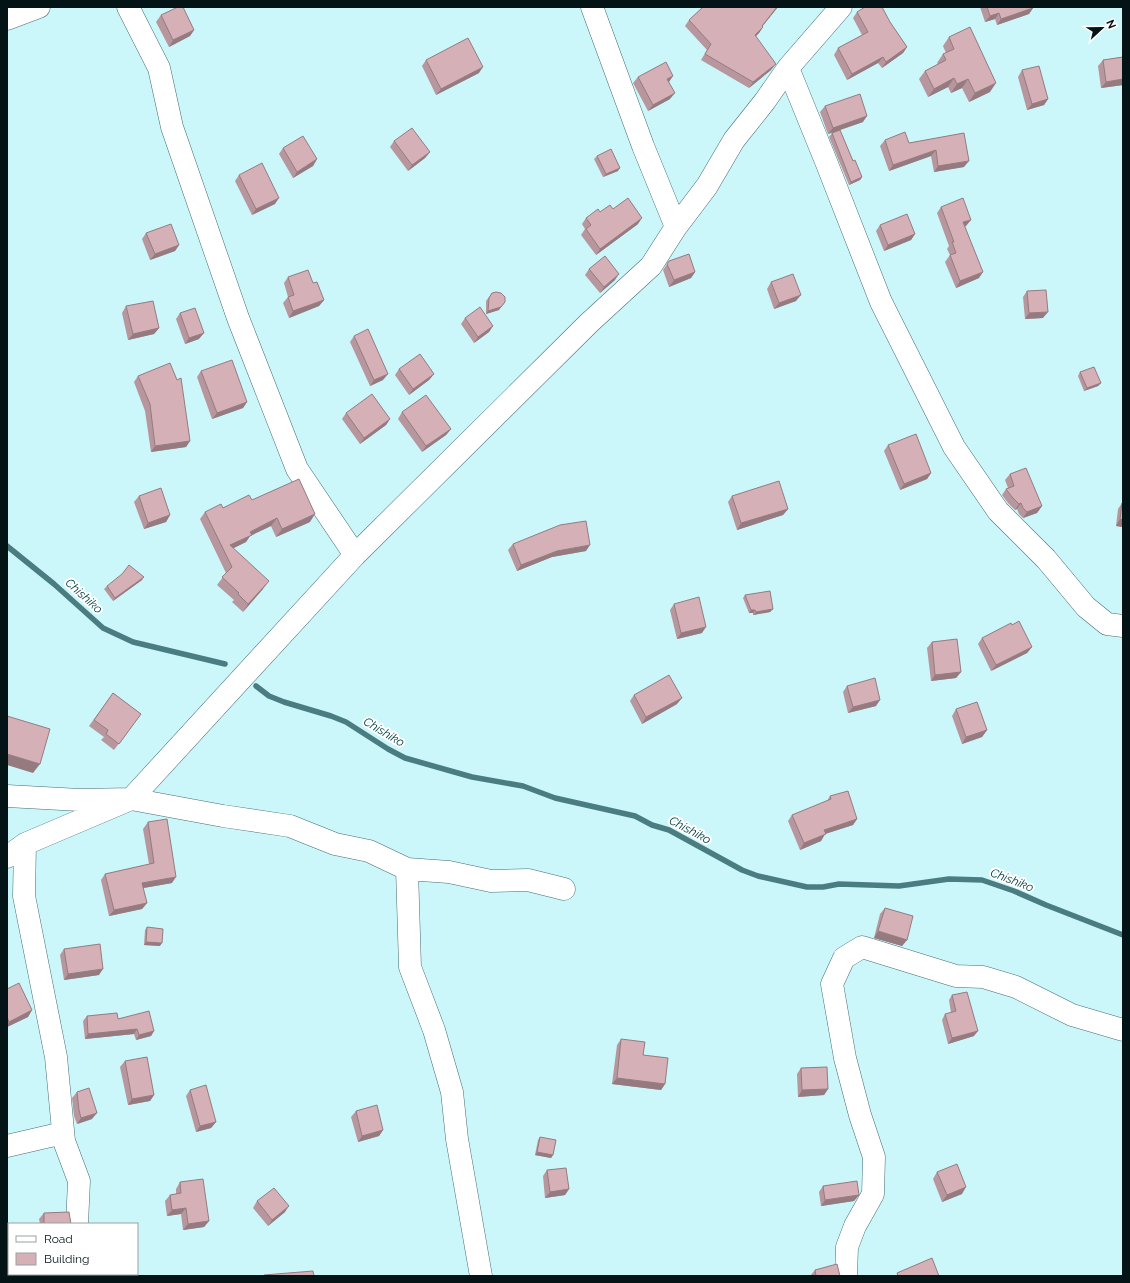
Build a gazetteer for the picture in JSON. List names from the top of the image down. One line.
{"water":["Chishiko"],"legend":["Road","Building"],"north":"right"}
